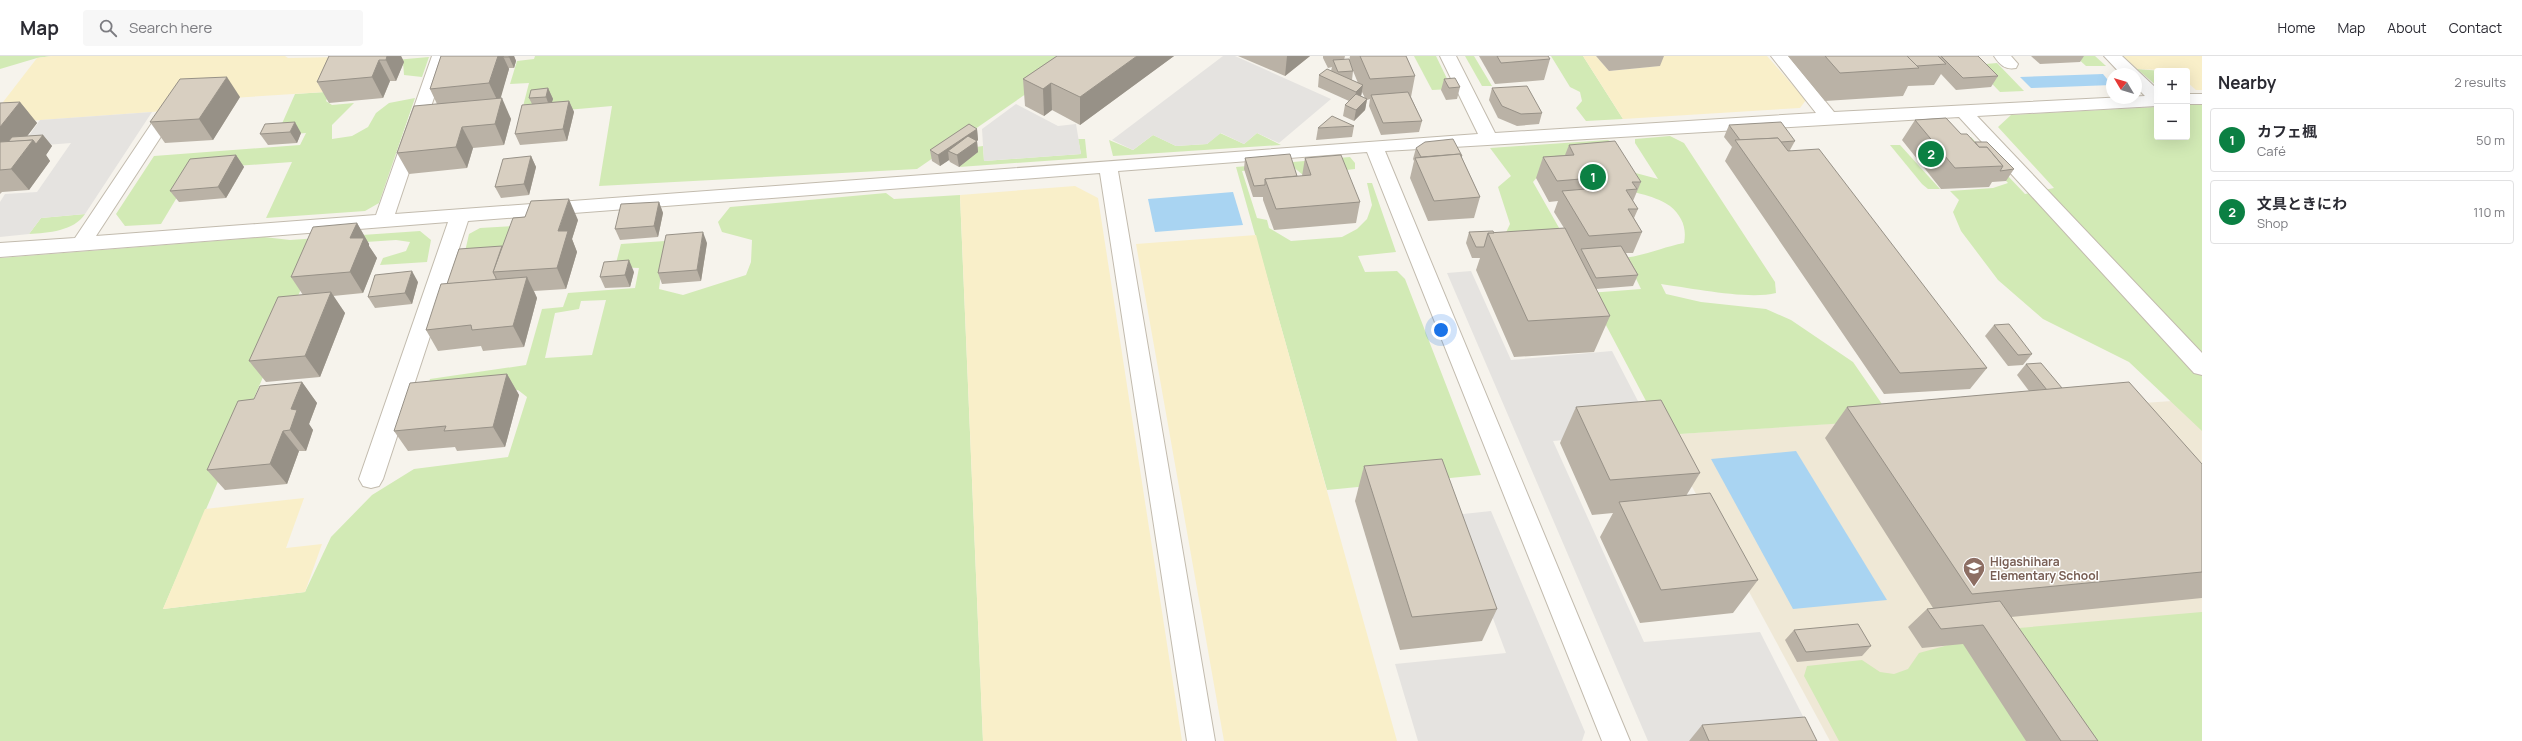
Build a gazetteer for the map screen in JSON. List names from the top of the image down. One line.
{"places":{"school or university":["Higashihara Elementary School"]},"north":"top left","page":{"header":"Map","search":"Search here","nav":["Home","Map","About","Contact"],"heading":["Nearby","2 results"],"map_buttons":["+","−"],"list":[{"mark":"1","name":"カフェ楓","note":"Café","value":"50 m"},{"mark":"2","name":"文具ときにわ","note":"Shop","value":"110 m"}],"pins":["2","1"]}}
